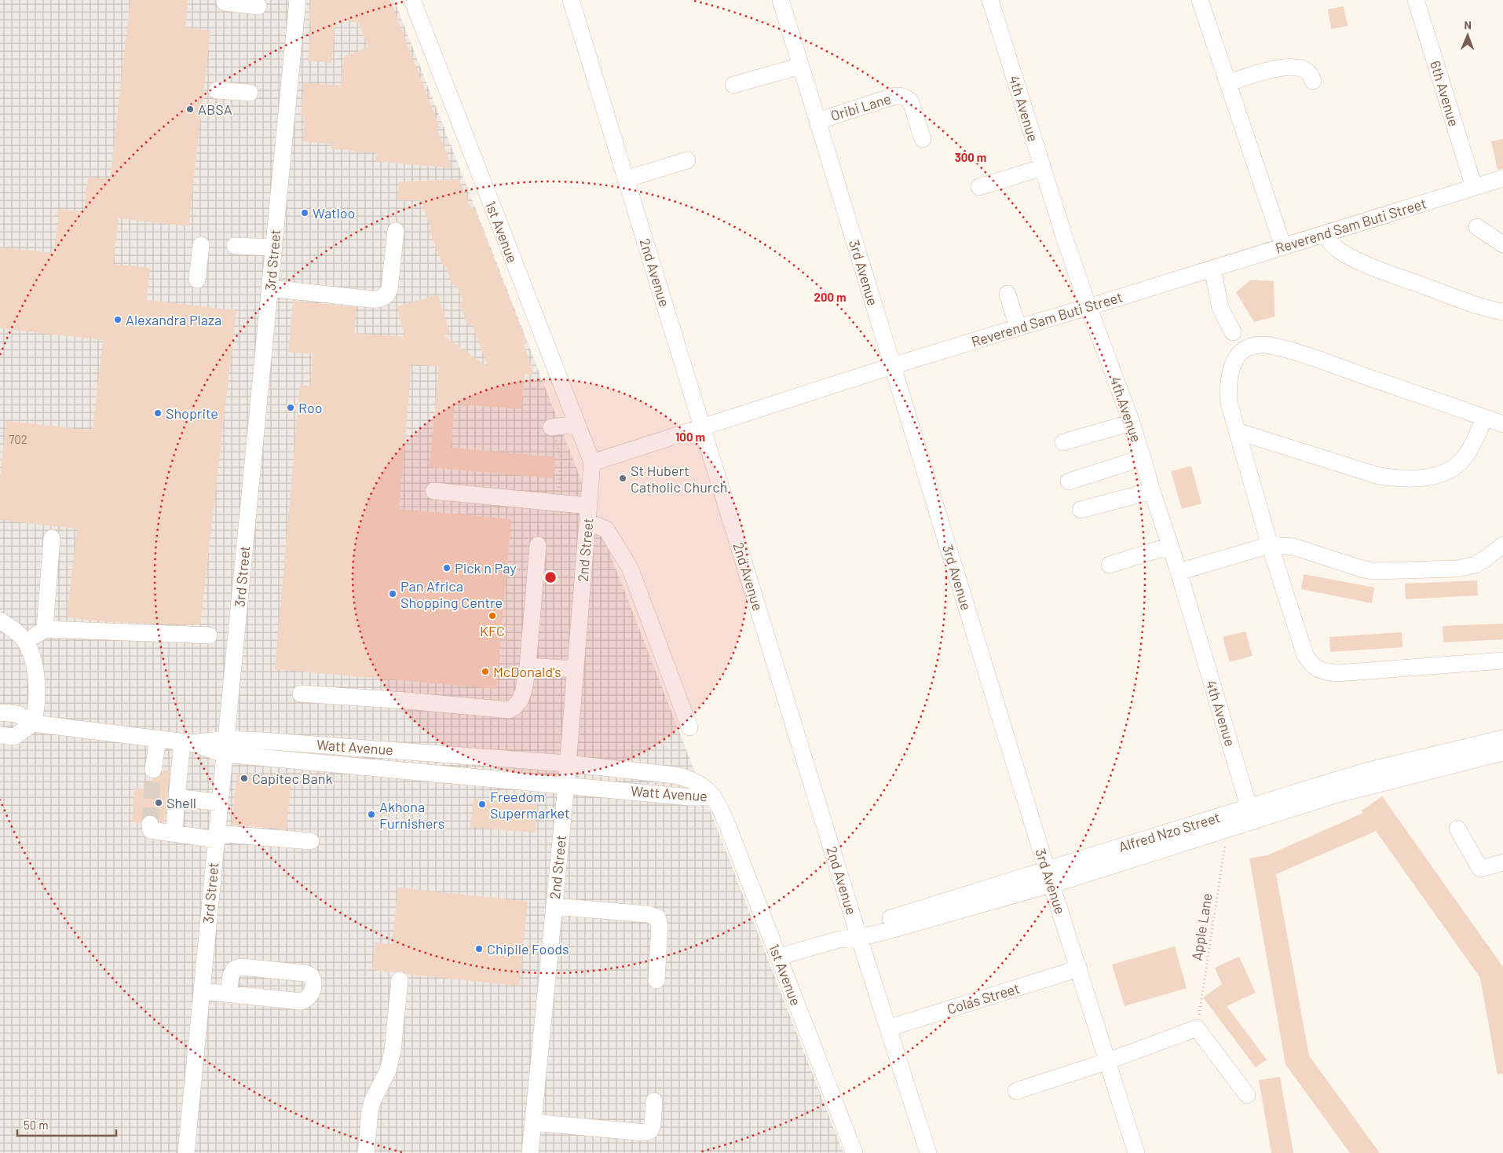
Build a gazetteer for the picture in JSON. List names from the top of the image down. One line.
{"streets":{"street":["6th Avenue","Oribi Lane","4th Avenue","Reverend Sam Buti Street","1st Avenue","3rd Street","2nd Avenue","3rd Avenue","2nd Street","Watt Avenue","Alfred Nzo Street","Colas Street"],"path":["Apple Lane"]},"crossings":[["6th Avenue","Reverend Sam Buti Street"],["Oribi Lane","3rd Avenue"],["4th Avenue","Reverend Sam Buti Street"],["4th Avenue","Alfred Nzo Street"],["Reverend Sam Buti Street","1st Avenue"],["Reverend Sam Buti Street","2nd Avenue"],["Reverend Sam Buti Street","3rd Avenue"],["Reverend Sam Buti Street","2nd Street"],["1st Avenue","2nd Street"],["1st Avenue","Watt Avenue"],["1st Avenue","Alfred Nzo Street"],["3rd Street","Watt Avenue"],["2nd Avenue","Alfred Nzo Street"],["2nd Avenue","Colas Street"],["3rd Avenue","Alfred Nzo Street"],["3rd Avenue","Colas Street"],["2nd Street","Watt Avenue"],["Alfred Nzo Street","Apple Lane"]],"places":["ABSA","Watloo","Alexandra Plaza","Roo","Shoprite","St Hubert Catholic Church","Pick n Pay","Pan Africa Shopping Centre","KFC","McDonald's","Capitec Bank","Shell","Freedom Supermarket","Akhona Furnishers","Chipile Foods"],"house_numbers":["702"],"scale_bar":"50 m","north":"top","rings":["300 m","200 m","100 m"]}
